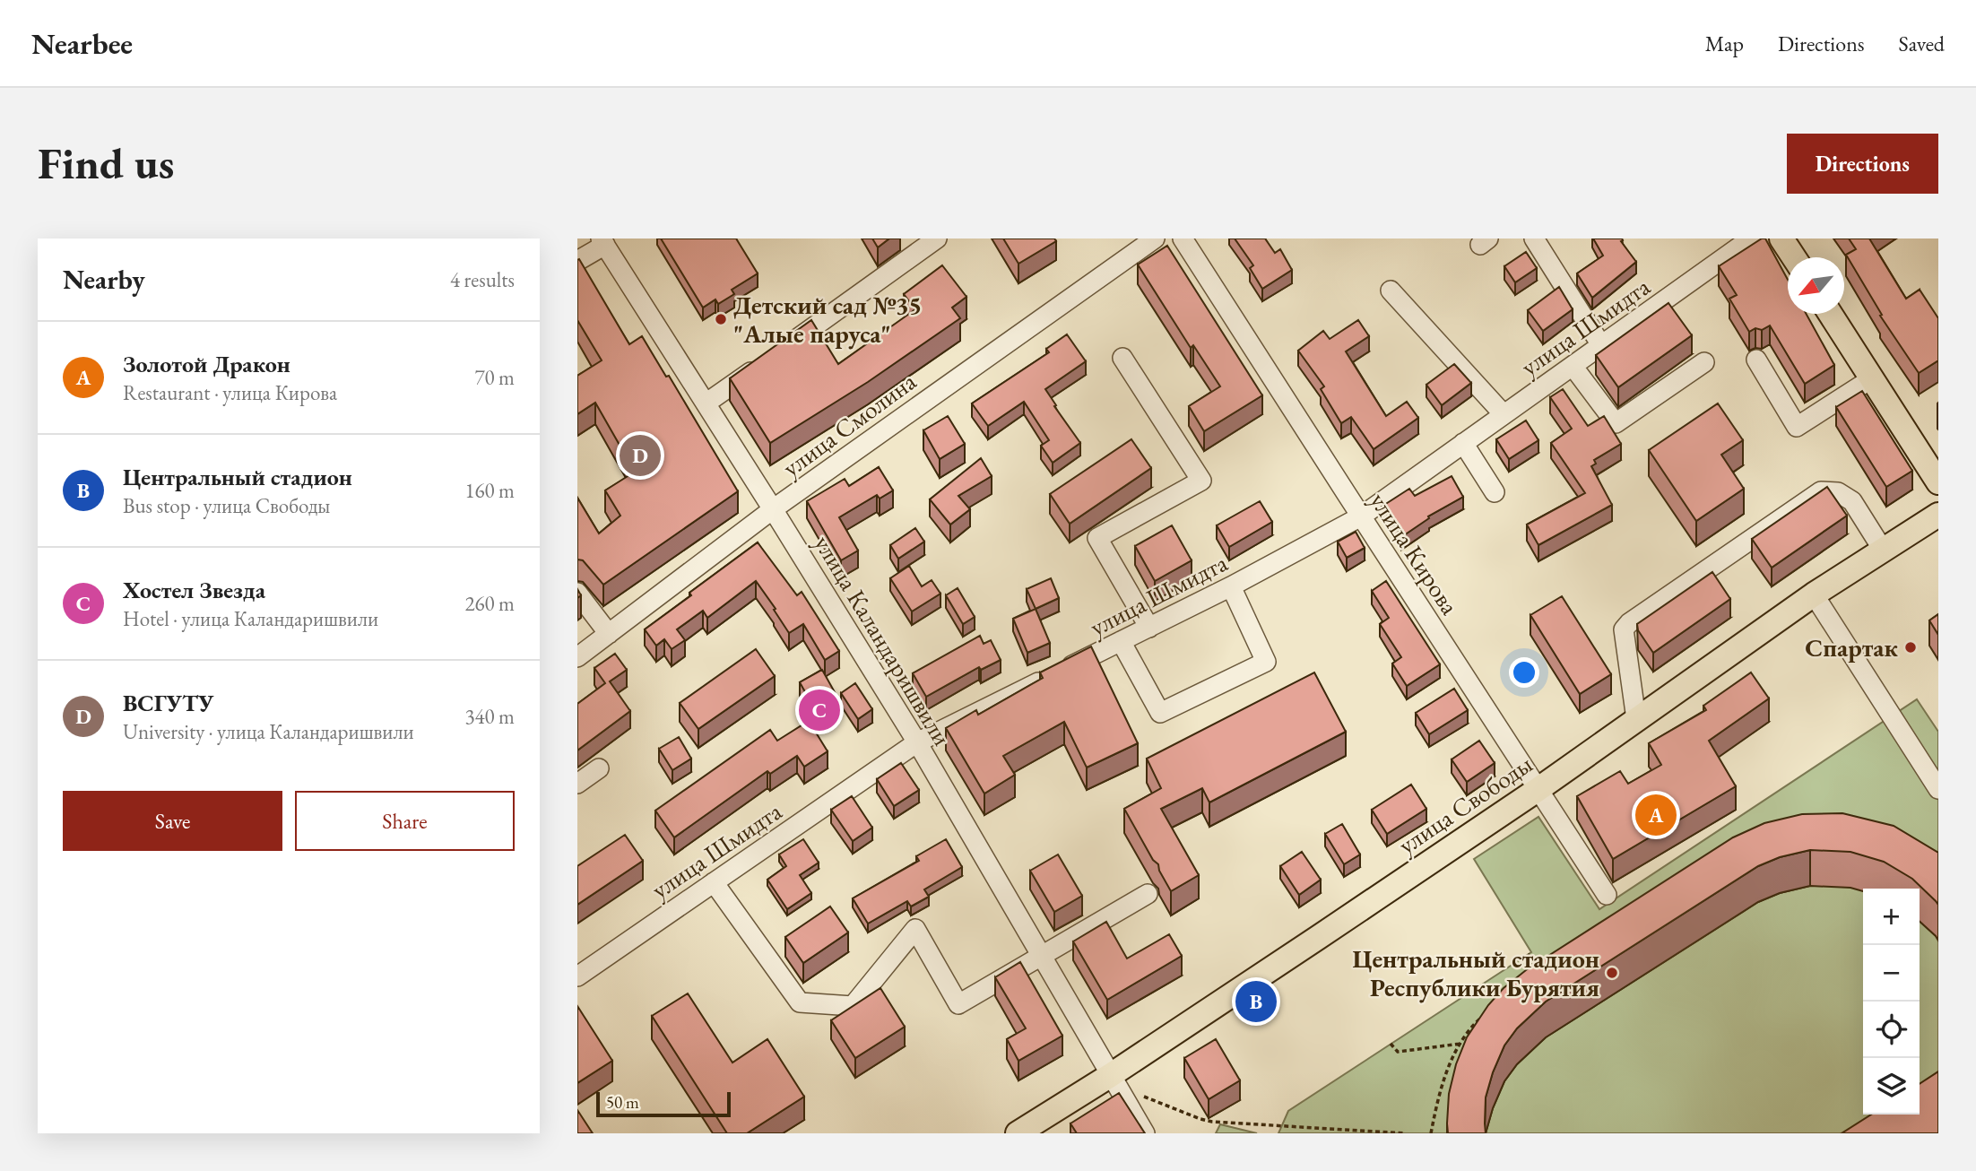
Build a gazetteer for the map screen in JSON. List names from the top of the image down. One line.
{"streets":{"main road":["улица Свободы"],"street":["улица Шмидта","улица Смолина","улица Кирова","улица Каландаришвили"]},"crossings":[["улица Шмидта","улица Кирова"],["улица Шмидта","улица Каландаришвили"],["улица Смолина","улица Каландаришвили"],["улица Кирова","улица Свободы"],["улица Каландаришвили","улица Свободы"]],"places":["Детский сад №35 \"Алые паруса\"","Спартак","Центральный стадион Республики Бурятия"],"scale_bar":"50 m","north":"bottom left","page":{"header":"Nearbee","nav":["Map","Directions","Saved"],"buttons":["Directions",["Save","Share"]],"title":"Find us","heading":["Nearby","4 results"],"list":[{"mark":"A","name":"Золотой Дракон","note":"Restaurant · улица Кирова","value":"70 m"},{"mark":"B","name":"Центральный стадион","note":"Bus stop · улица Свободы","value":"160 m"},{"mark":"C","name":"Хостел Звезда","note":"Hotel · улица Каландаришвили","value":"260 m"},{"mark":"D","name":"ВСГУТУ","note":"University · улица Каландаришвили","value":"340 m"}],"pins":["D","C","A","B"],"map_buttons":["+","−"],"scale":"50 m"}}
